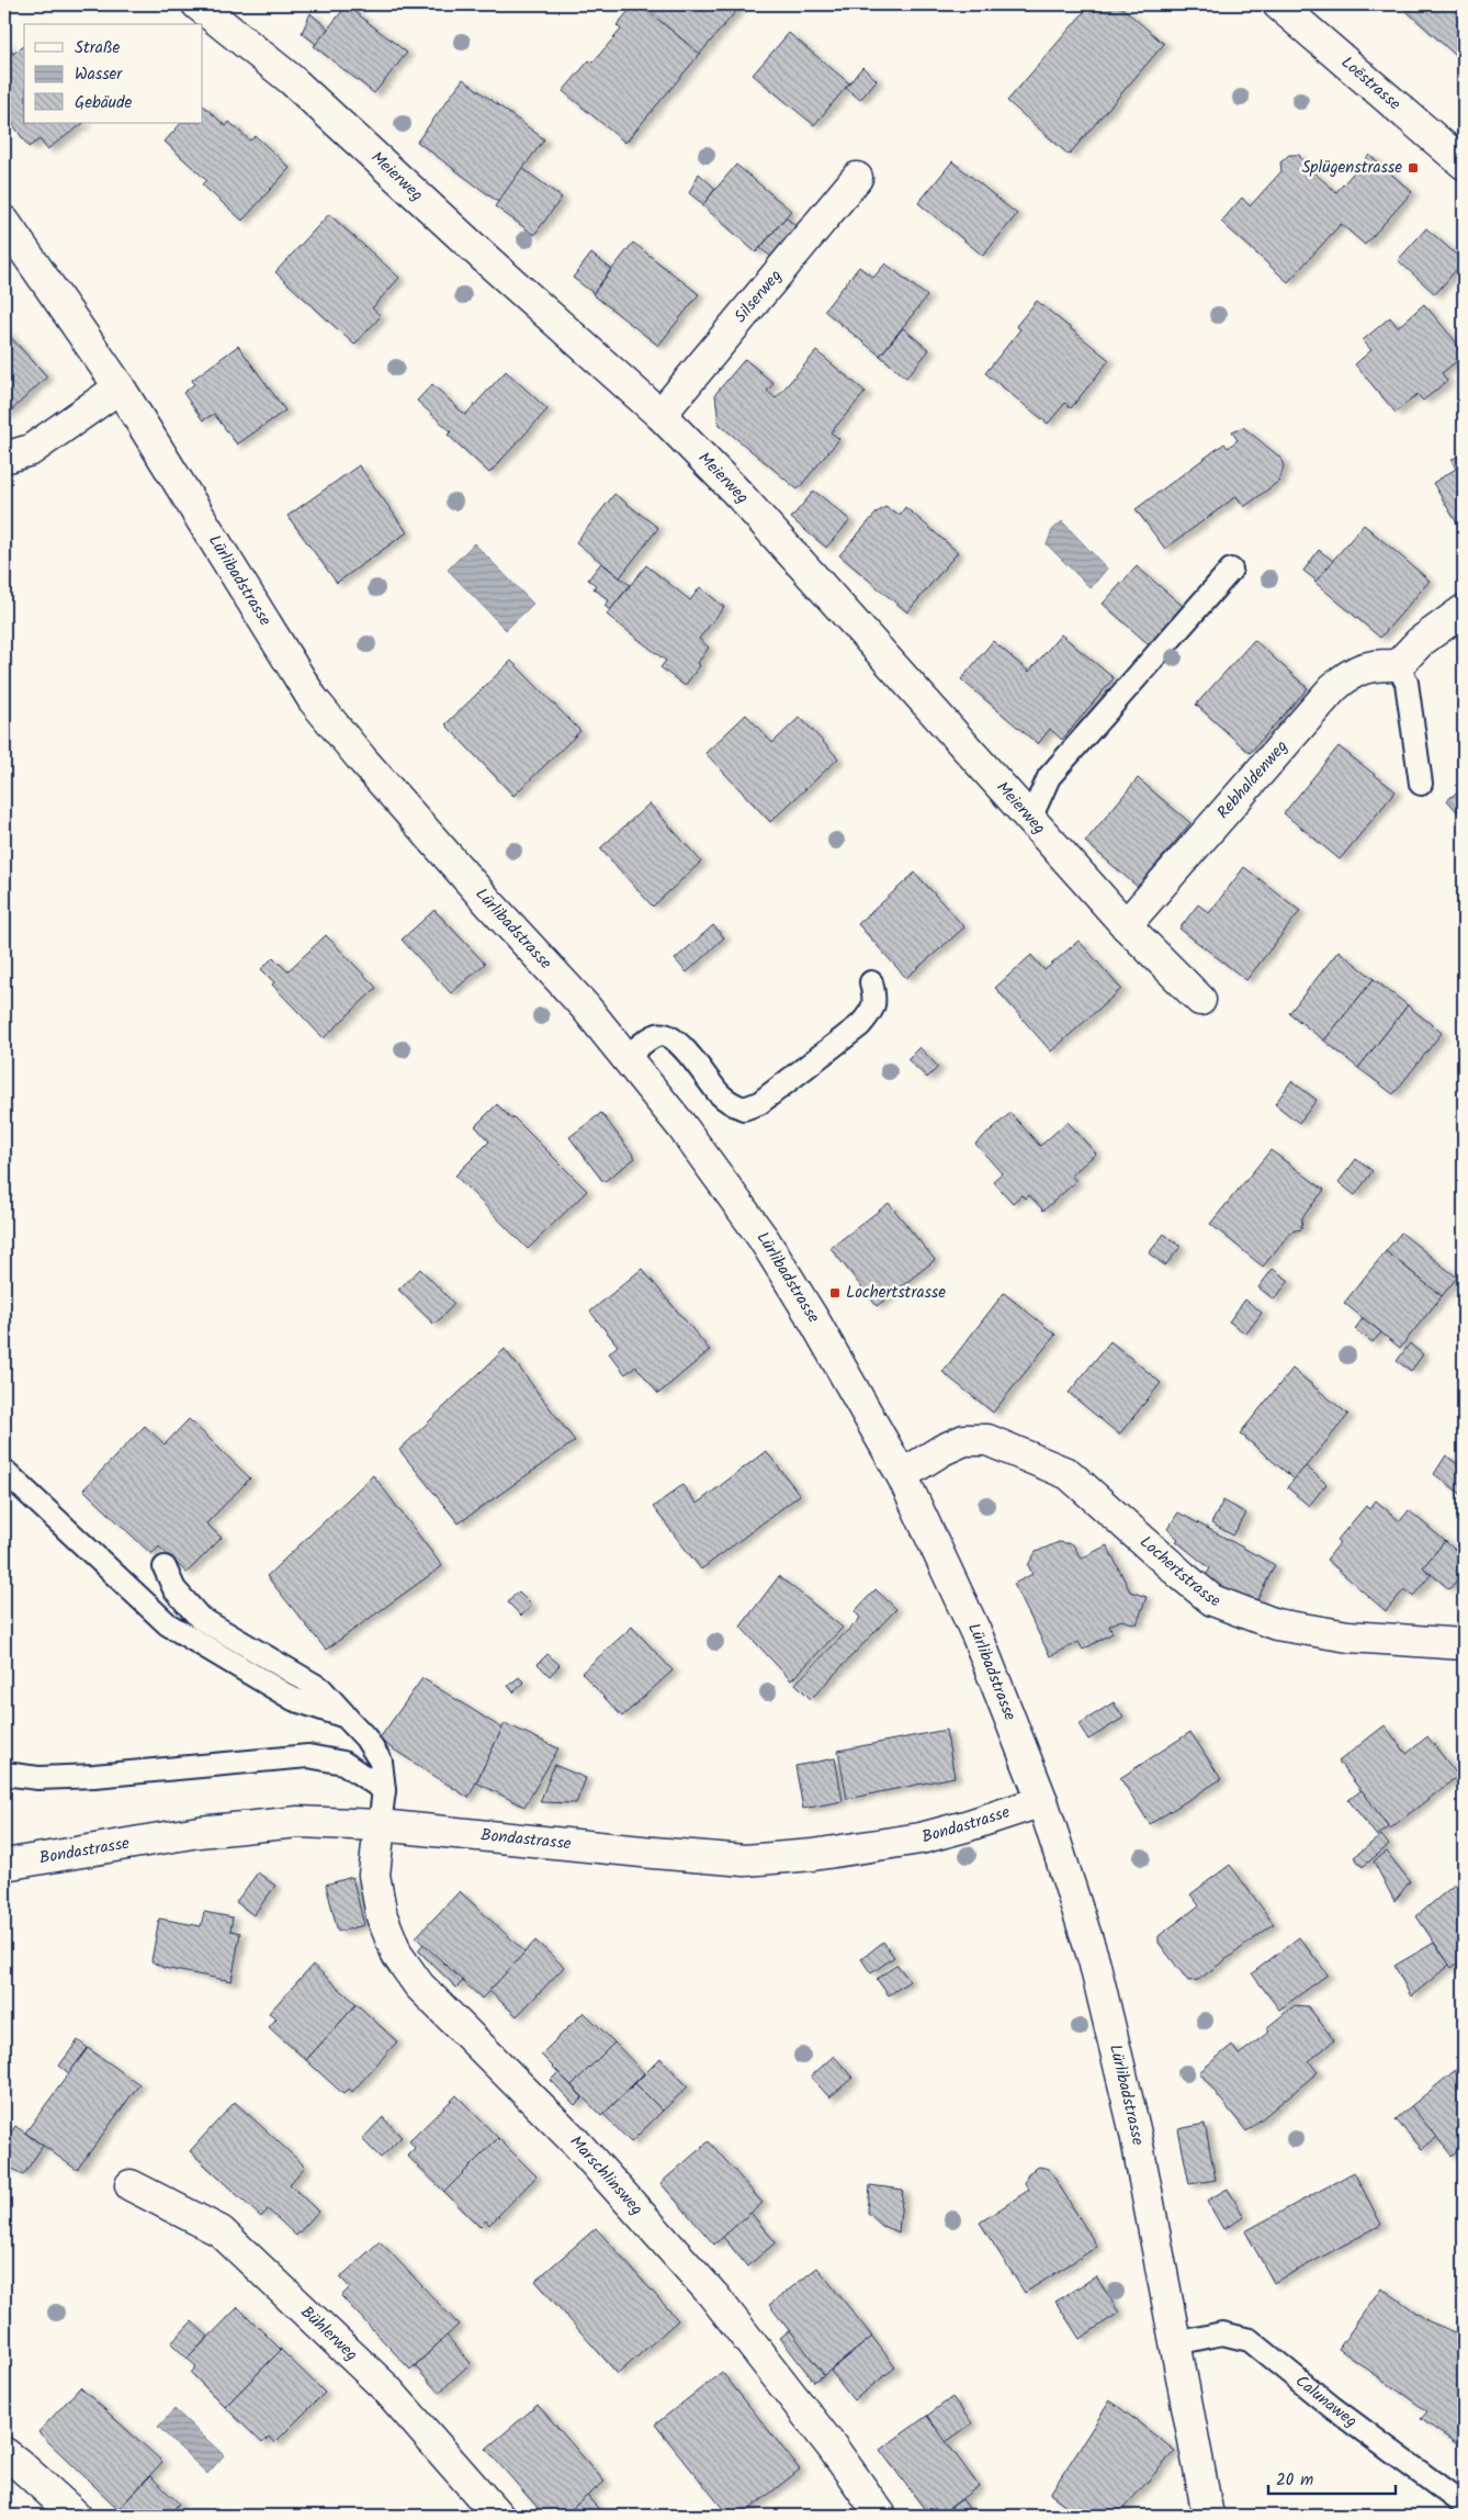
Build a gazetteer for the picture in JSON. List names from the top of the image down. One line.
{"streets":{"street":["Loëstrasse","Meierweg","Silserweg","Lürlibadstrasse","Rebhaldenweg","Lochertstrasse","Bondastrasse","Marschlinsweg","Bühlerweg"],"lane":["Calunaweg"]},"crossings":[["Meierweg","Silserweg"],["Meierweg","Rebhaldenweg"],["Lürlibadstrasse","Lochertstrasse"],["Lürlibadstrasse","Bondastrasse"],["Lürlibadstrasse","Calunaweg"],["Bondastrasse","Marschlinsweg"]],"places":{"transit":["Splügenstrasse","Lochertstrasse"]},"legend":["Straße","Wasser","Gebäude"],"scale_bar":"20 m"}
